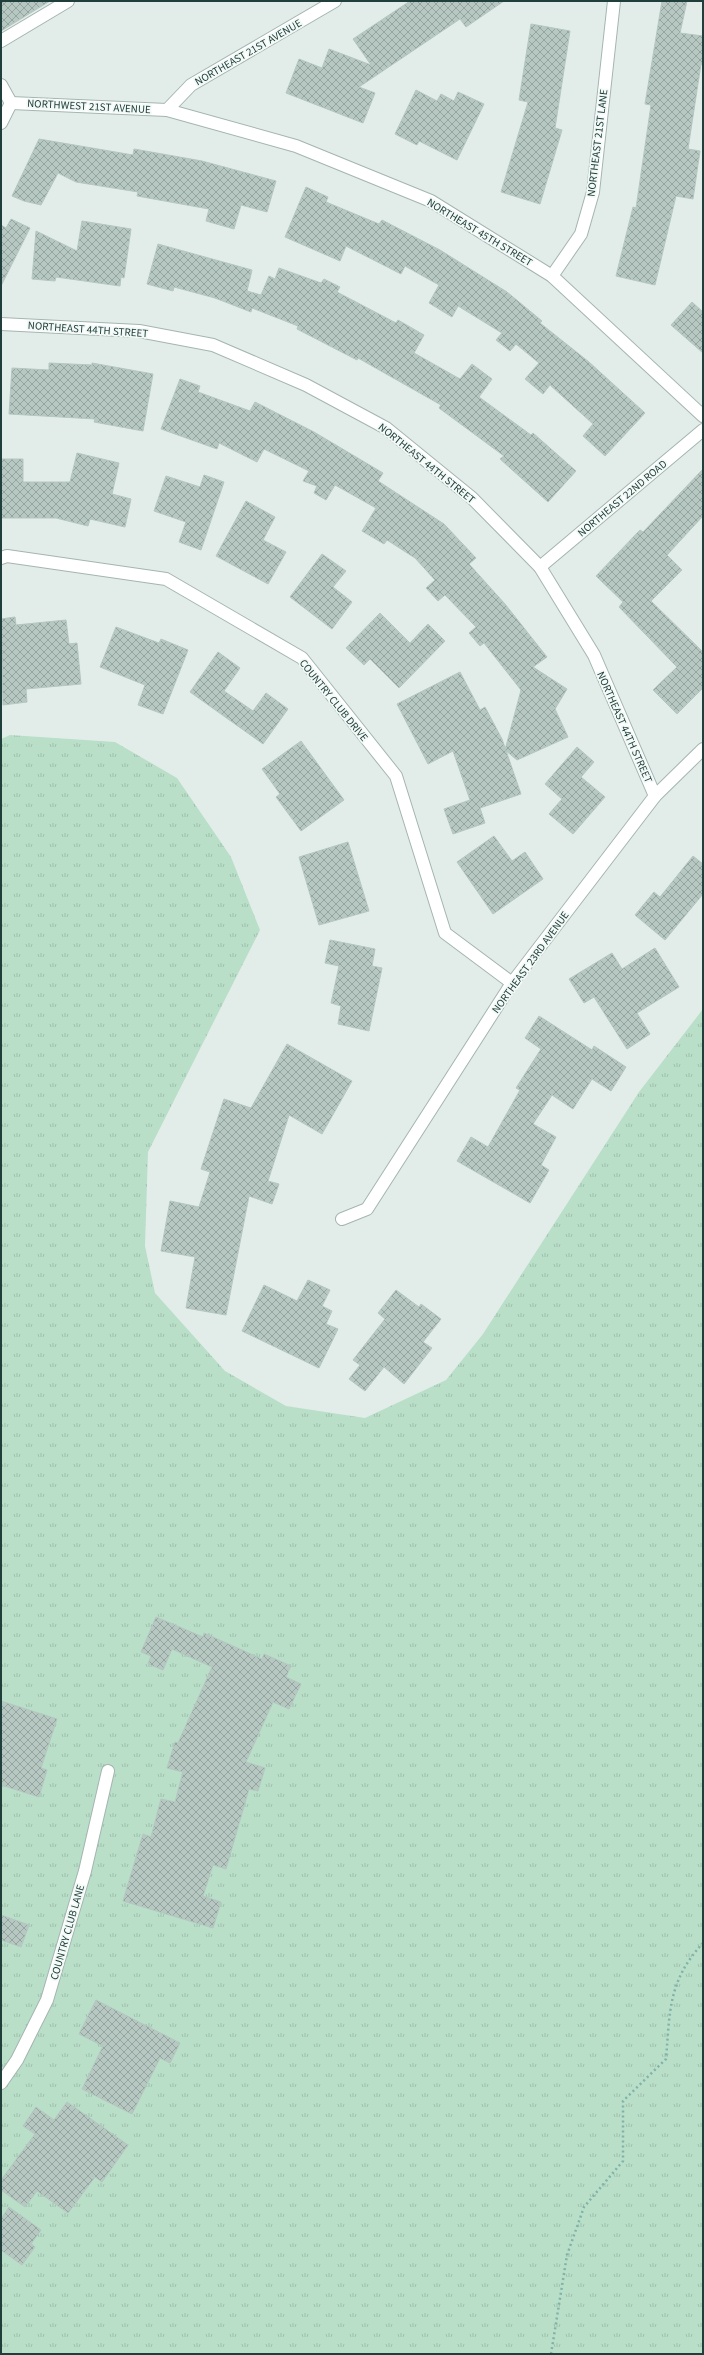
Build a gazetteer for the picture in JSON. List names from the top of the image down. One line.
{"streets":{"street":["NORTHEAST 21ST AVENUE","NORTHWEST 21ST AVENUE","NORTHEAST 21ST LANE","NORTHEAST 45TH STREET","NORTHEAST 44TH STREET","NORTHEAST 22ND ROAD","COUNTRY CLUB DRIVE","NORTHEAST 23RD AVENUE","COUNTRY CLUB LANE"]},"crossings":[["NORTHEAST 21ST AVENUE","NORTHWEST 21ST AVENUE"],["NORTHEAST 21ST AVENUE","NORTHEAST 45TH STREET"],["NORTHWEST 21ST AVENUE","NORTHEAST 45TH STREET"],["NORTHEAST 21ST LANE","NORTHEAST 45TH STREET"],["NORTHEAST 44TH STREET","NORTHEAST 22ND ROAD"],["NORTHEAST 44TH STREET","NORTHEAST 23RD AVENUE"],["COUNTRY CLUB DRIVE","NORTHEAST 23RD AVENUE"]]}
